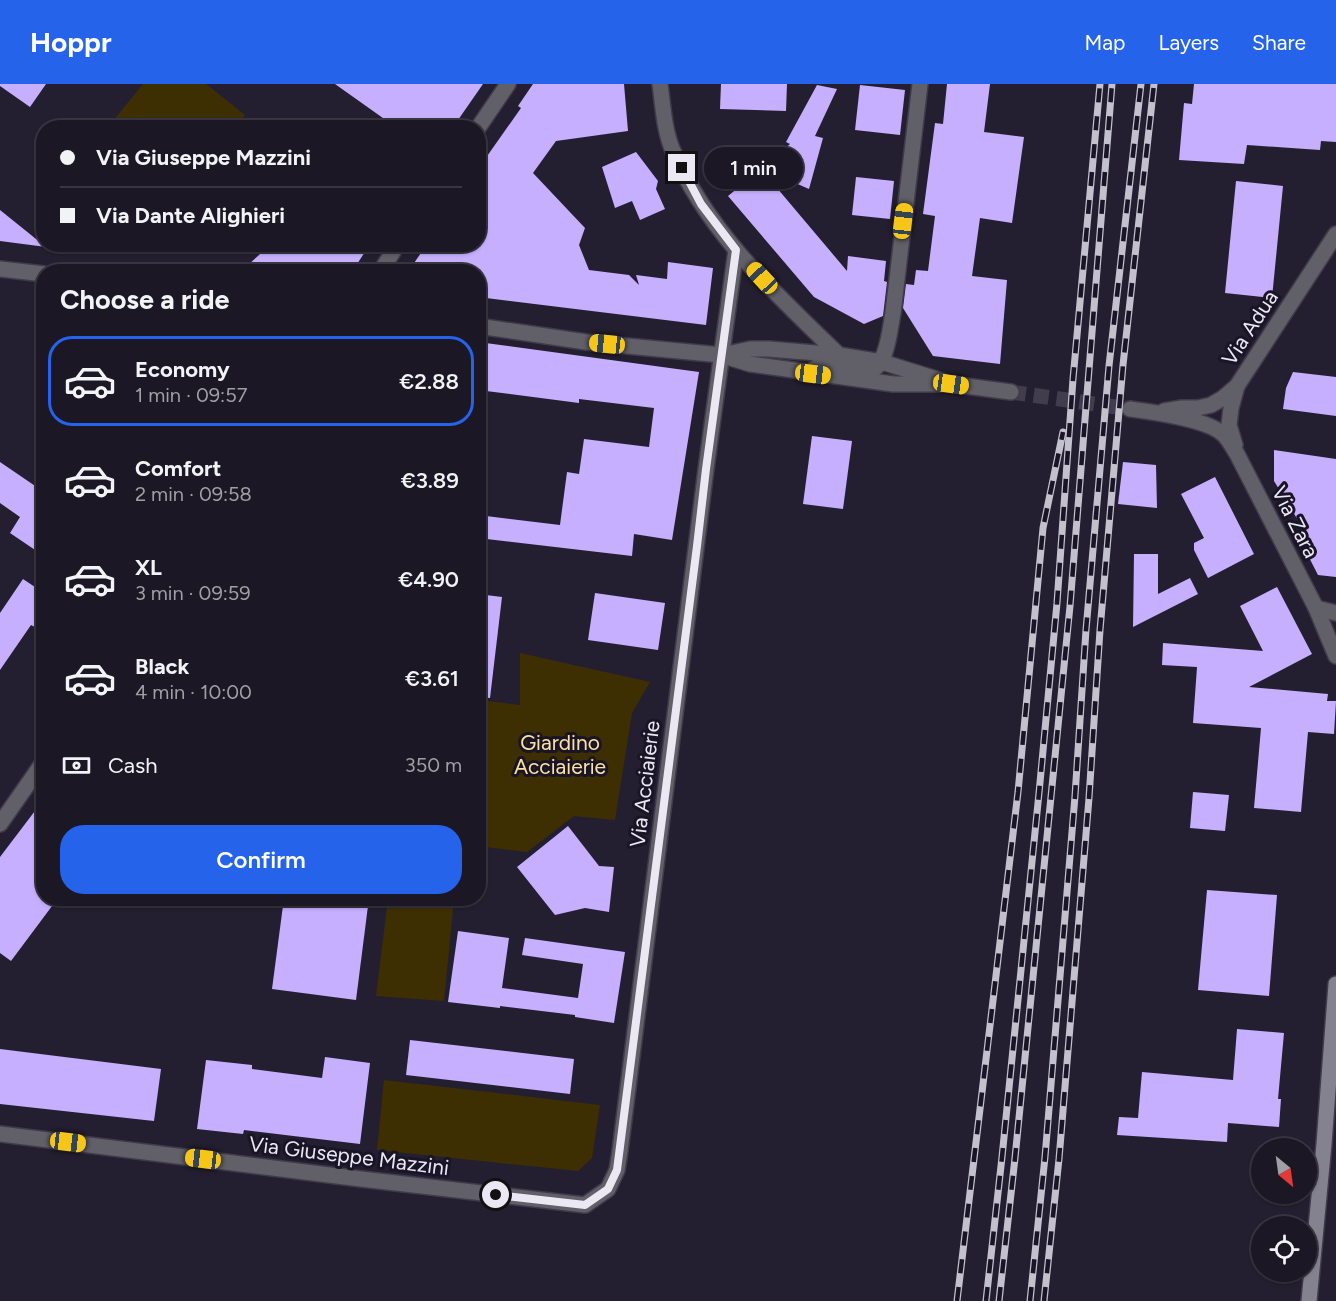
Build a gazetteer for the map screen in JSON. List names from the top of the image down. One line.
{"streets":{"street":["Via Adua","Via Zara","Via Acciaierie","Via Giuseppe Mazzini"]},"crossings":[["Via Adua","Via Zara"],["Via Acciaierie","Via Giuseppe Mazzini"]],"parks":["Giardino Acciaierie"],"north":"bottom right","page":{"header":"Hoppr","nav":["Map","Layers","Share"],"banner":["Via Giuseppe Mazzini","Via Dante Alighieri"],"bubble":"1 min","heading":"Choose a ride","list":[{"name":"Economy","note":"1 min · 09:57","value":"€2.88"},{"name":"Comfort","note":"2 min · 09:58","value":"€3.89"},{"name":"XL","note":"3 min · 09:59","value":"€4.90"},{"name":"Black","note":"4 min · 10:00","value":"€3.61"}],"pay":["Cash","350 m"],"buttons":"Confirm"}}
